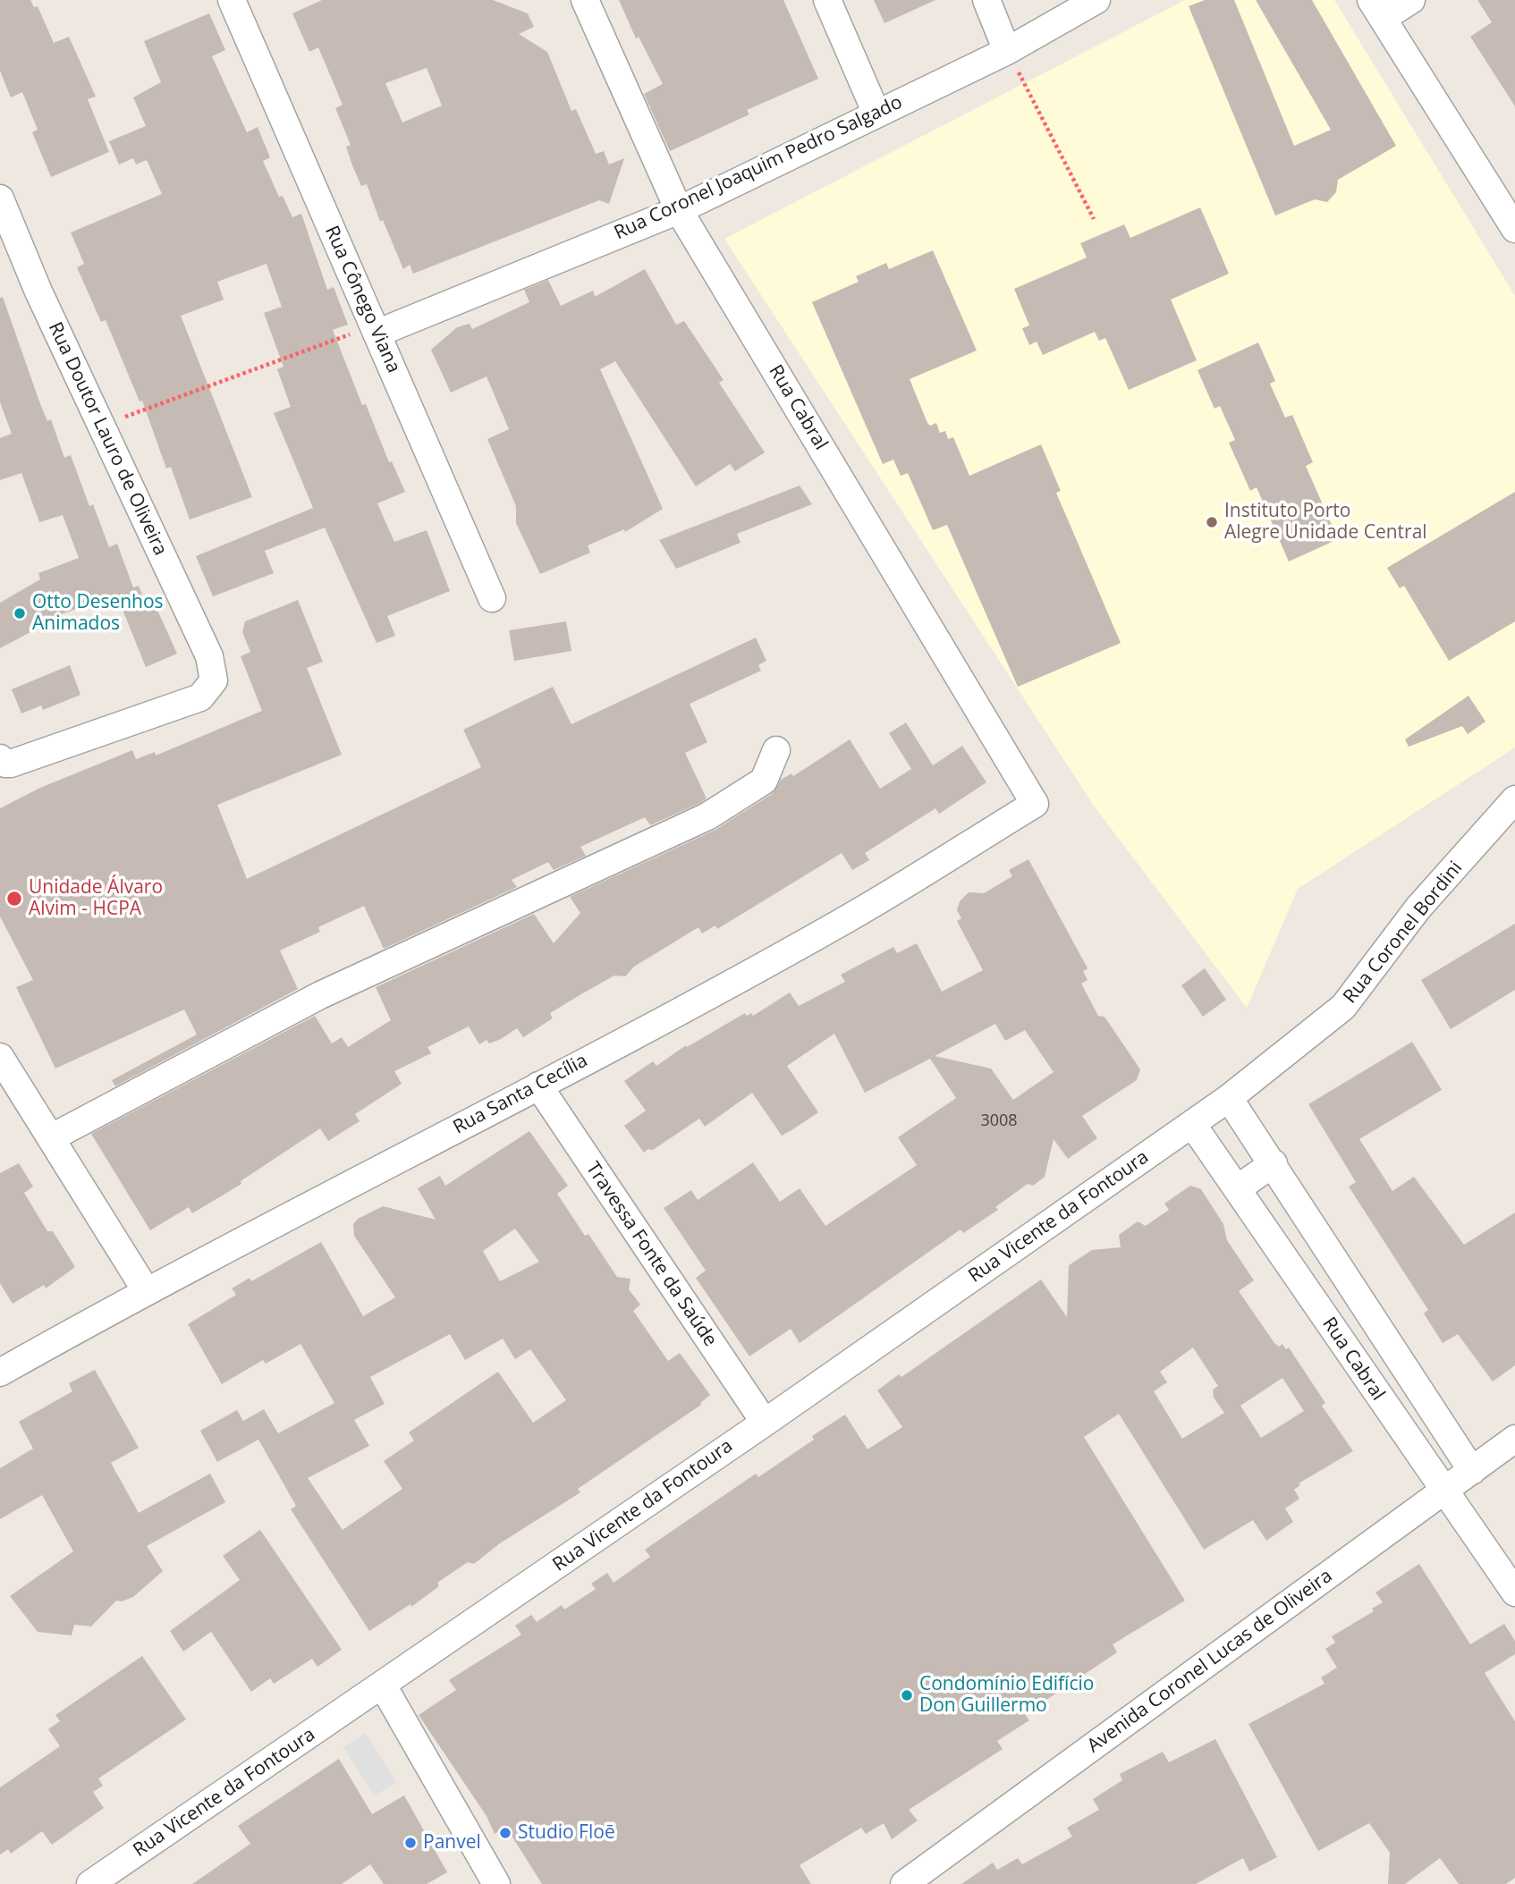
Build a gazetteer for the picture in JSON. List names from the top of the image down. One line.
{"streets":{"street":["Rua Coronel Joaquim Pedro Salgado","Rua Cônego Viana","Rua Cabral","Rua Doutor Lauro de Oliveira","Rua Coronel Bordini","Rua Santa Cecília","Rua Vicente da Fontoura","Travessa Fonte da Saúde","Avenida Coronel Lucas de Oliveira"]},"crossings":[["Rua Coronel Joaquim Pedro Salgado","Rua Cônego Viana"],["Rua Coronel Joaquim Pedro Salgado","Rua Cabral"],["Rua Cabral","Rua Coronel Bordini"],["Rua Cabral","Rua Santa Cecília"],["Rua Cabral","Rua Vicente da Fontoura"],["Rua Cabral","Avenida Coronel Lucas de Oliveira"],["Rua Coronel Bordini","Rua Vicente da Fontoura"],["Rua Santa Cecília","Travessa Fonte da Saúde"],["Rua Vicente da Fontoura","Travessa Fonte da Saúde"]],"places":["Instituto Porto Alegre Unidade Central","Otto Desenhos Animados","Unidade Álvaro Alvim - HCPA","Condomínio Edifício Don Guillermo","Studio Floē","Panvel"],"house_numbers":["3008"]}
